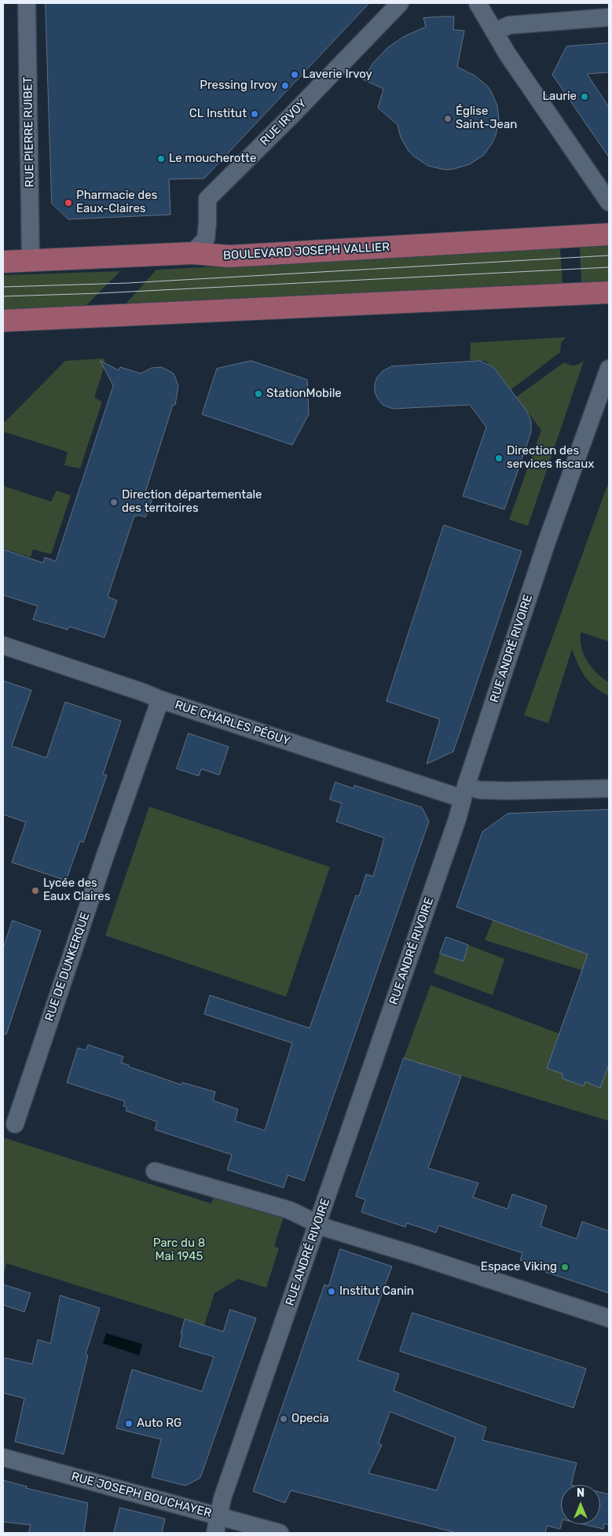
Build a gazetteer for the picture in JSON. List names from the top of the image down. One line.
{"streets":{"main road":["BOULEVARD JOSEPH VALLIER"],"street":["RUE IRVOY","RUE PIERRE RUIBET","RUE ANDRÉ RIVOIRE","RUE CHARLES PÉGUY","RUE DE DUNKERQUE","RUE JOSEPH BOUCHAYER"]},"crossings":[["RUE IRVOY","BOULEVARD JOSEPH VALLIER"],["RUE PIERRE RUIBET","BOULEVARD JOSEPH VALLIER"],["RUE ANDRÉ RIVOIRE","RUE CHARLES PÉGUY"],["RUE ANDRÉ RIVOIRE","RUE JOSEPH BOUCHAYER"],["RUE CHARLES PÉGUY","RUE DE DUNKERQUE"]],"parks":["Parc du 8 Mai 1945"],"places":["Laverie Irvoy","Pressing Irvoy","Laurie","CL Institut","Église Saint-Jean","Le moucherotte","Pharmacie des Eaux-Claires","StationMobile","Direction des services fiscaux","Direction départementale des territoires","Lycée des Eaux Claires","Espace Viking","Institut Canin","Opecia","Auto RG"],"north":"top"}
